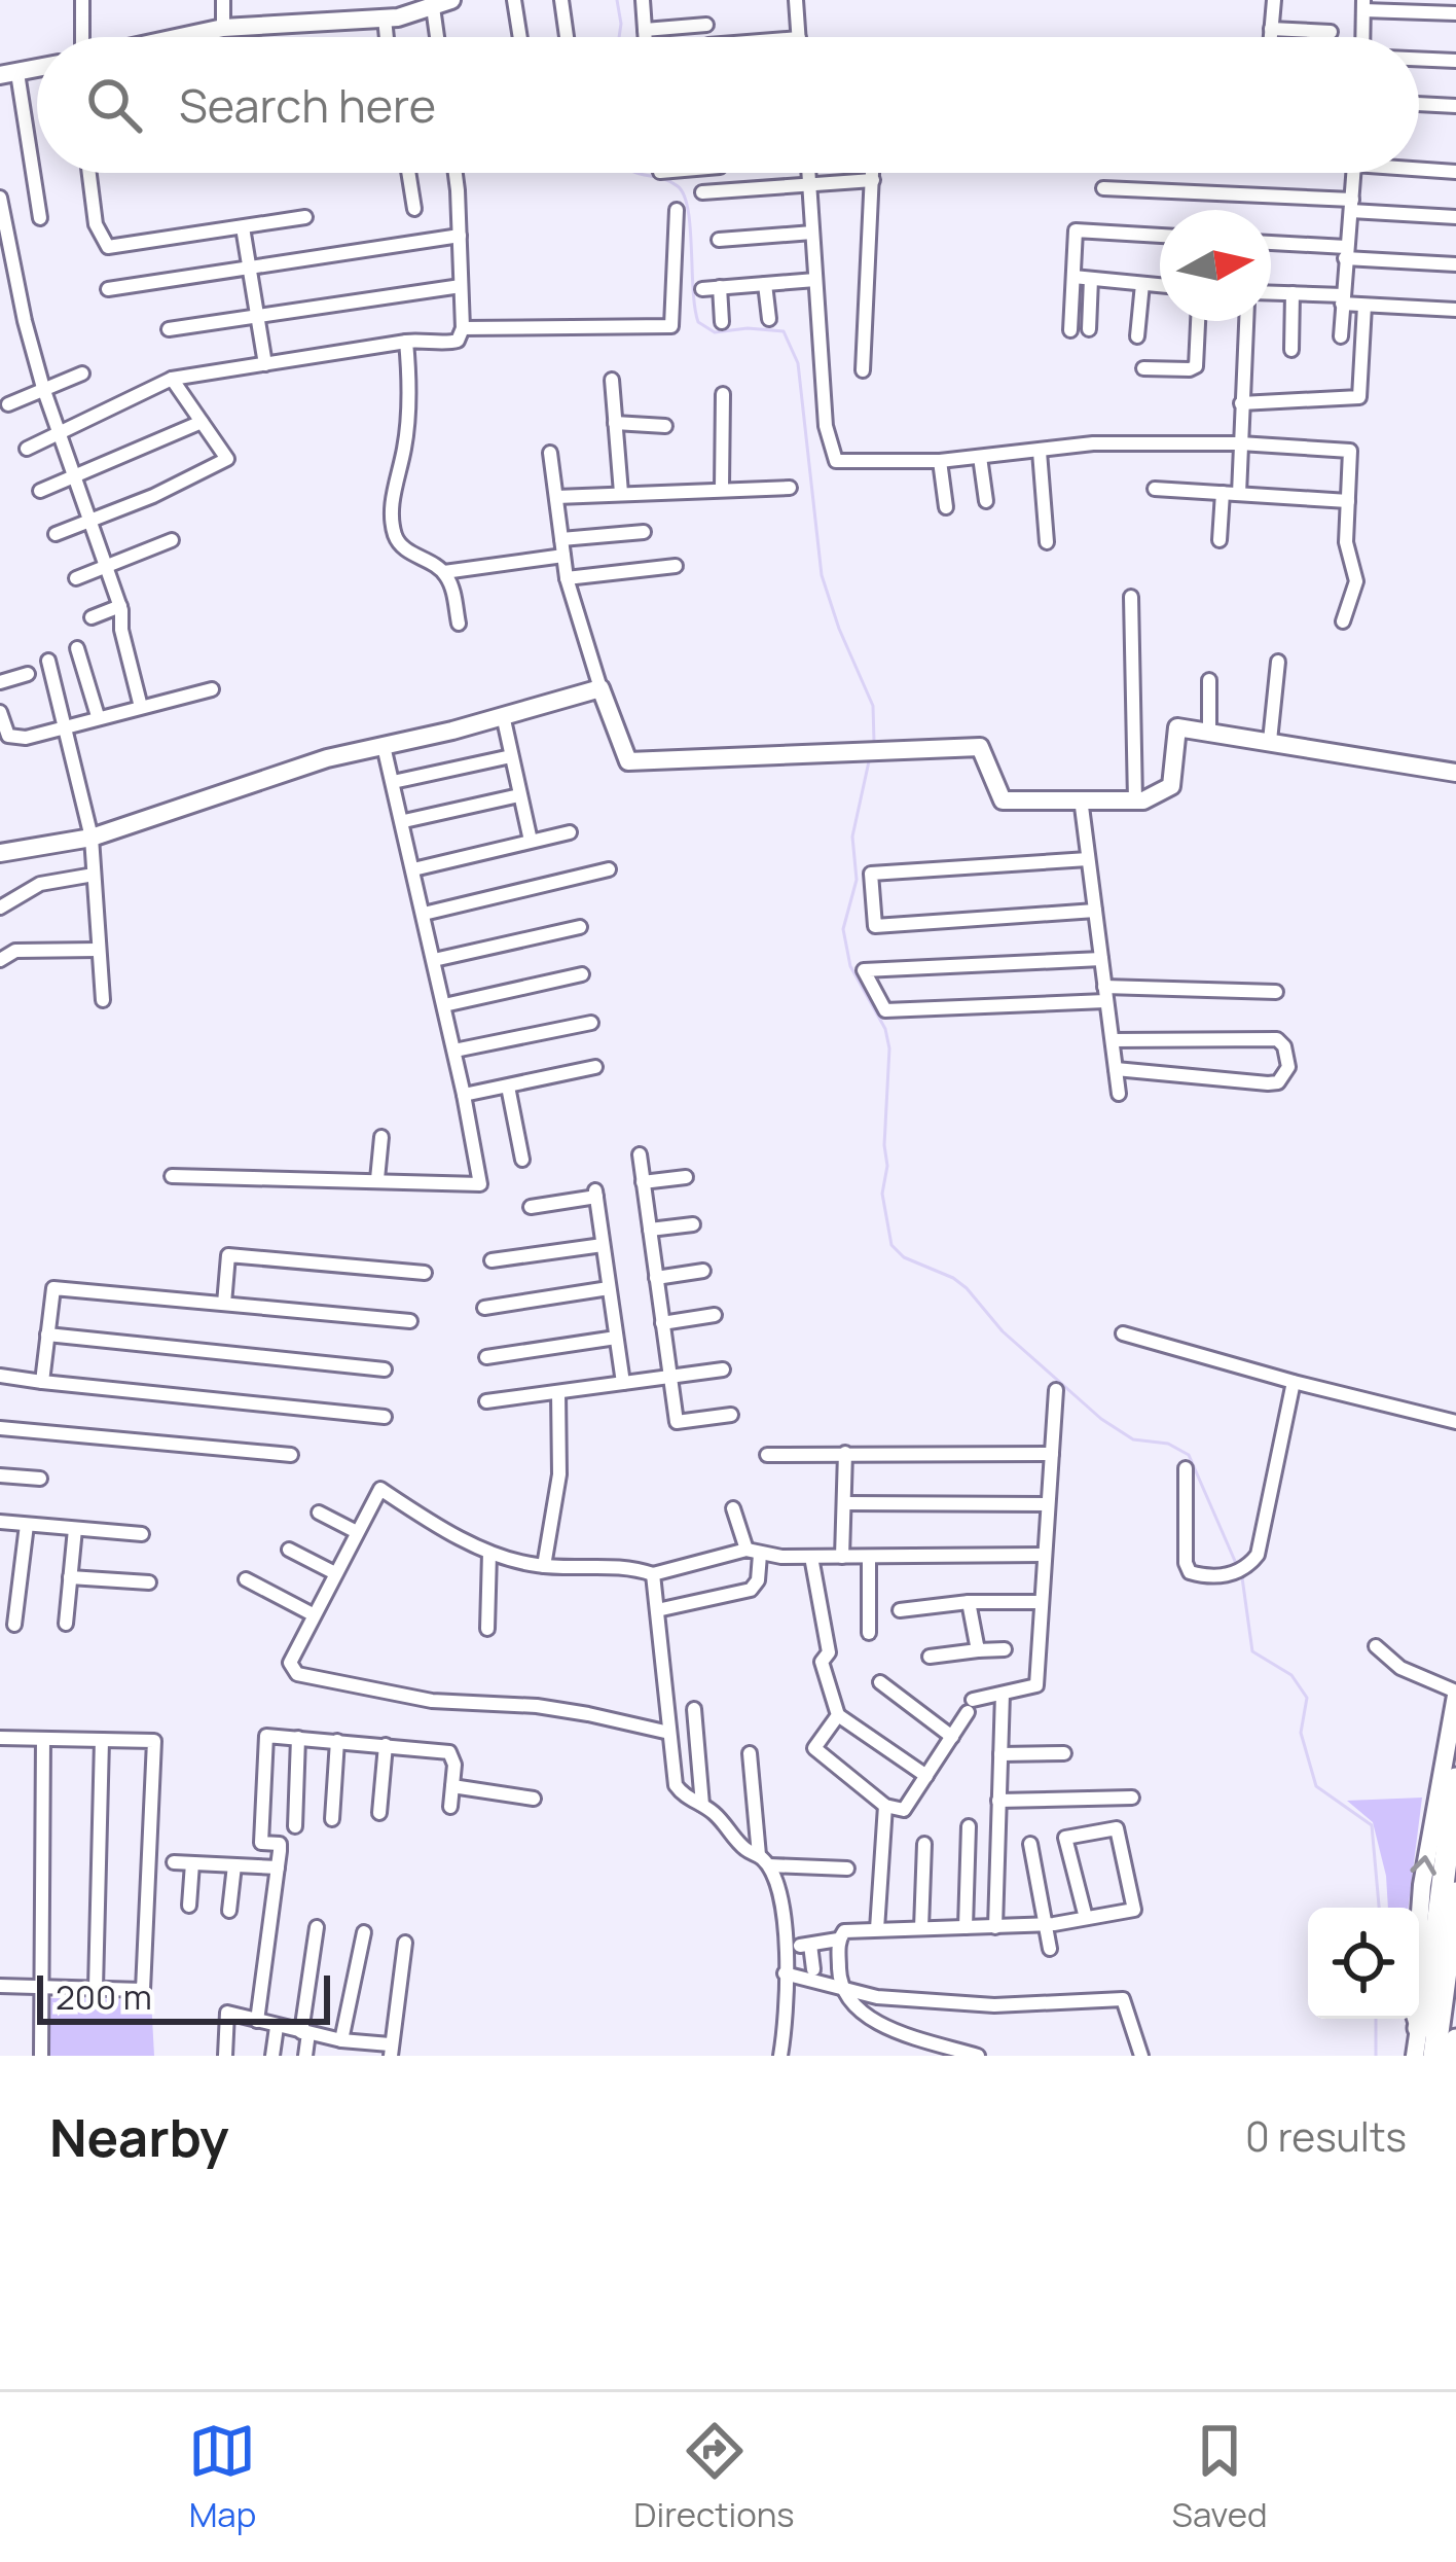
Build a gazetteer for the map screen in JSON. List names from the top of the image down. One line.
{"scale_bar":"200 m","north":"right","page":{"search":"Search here","scale":"200 m","heading":["Nearby","0 results"],"nav":["Map","Directions","Saved"]}}
